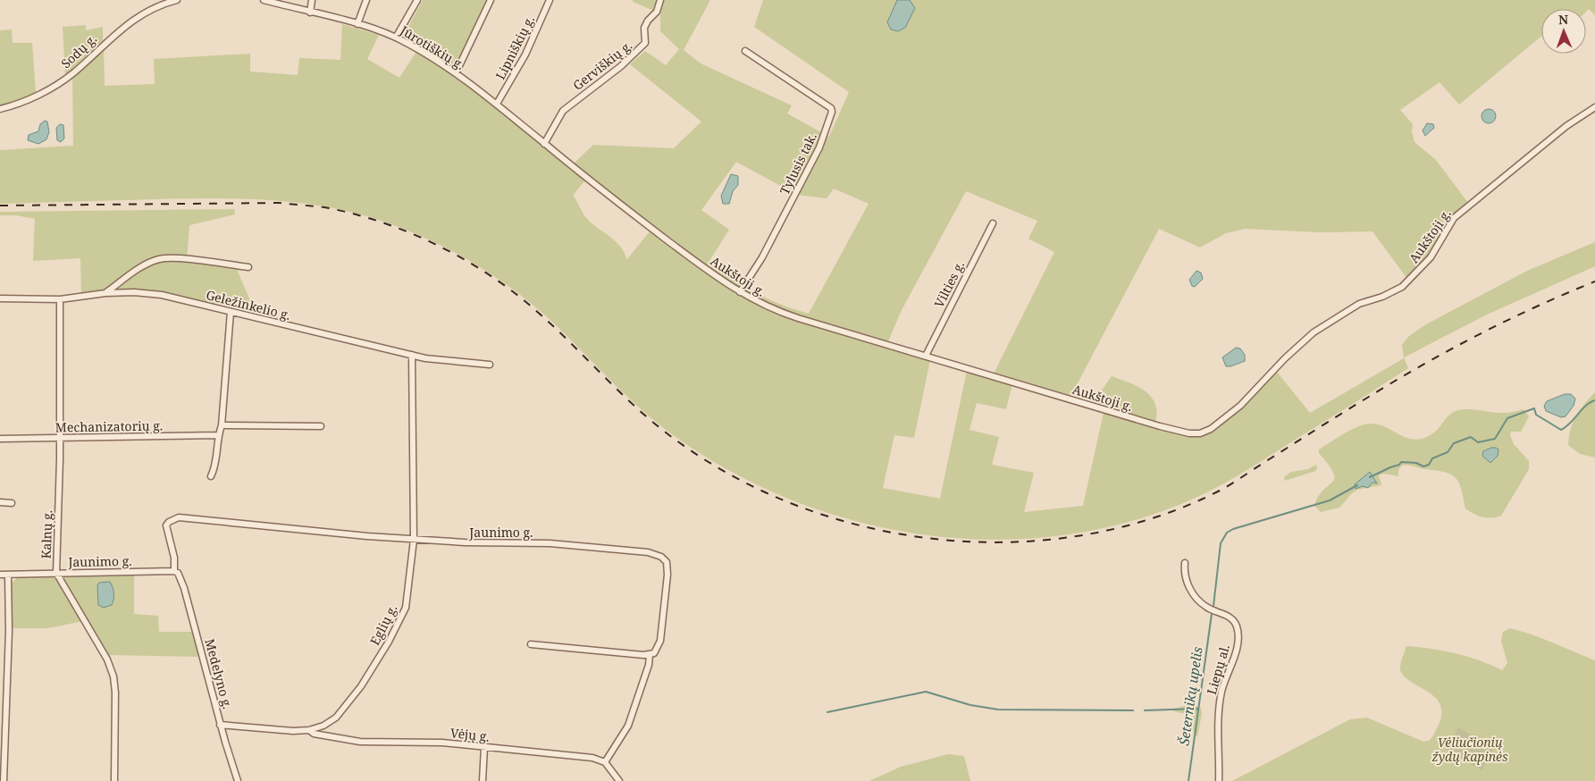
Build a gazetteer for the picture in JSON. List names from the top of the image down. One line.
{"streets":{"street":["Jūrotiškių g.","Lipniškių g.","Sodų g.","Gerviškių g.","Tylusis tak.","Aukštoji g.","Vilties g.","Geležinkelio g.","Mechanizatorių g.","Jaunimo g.","Kalnų g.","Eglių g.","Liepų al.","Medelyno g.","Vėjų g."]},"crossings":[["Jūrotiškių g.","Lipniškių g."],["Jūrotiškių g.","Gerviškių g."],["Jūrotiškių g.","Aukštoji g."],["Gerviškių g.","Aukštoji g."],["Tylusis tak.","Aukštoji g."],["Aukštoji g.","Vilties g."],["Geležinkelio g.","Kalnų g."],["Geležinkelio g.","Eglių g."],["Mechanizatorių g.","Kalnų g."],["Jaunimo g.","Kalnų g."],["Jaunimo g.","Eglių g."],["Jaunimo g.","Medelyno g."],["Eglių g.","Medelyno g."],["Eglių g.","Vėjų g."]],"water":["Šeternikų upelis"],"parks":["Vėliučionių žydų kapinės"],"north":"top"}
